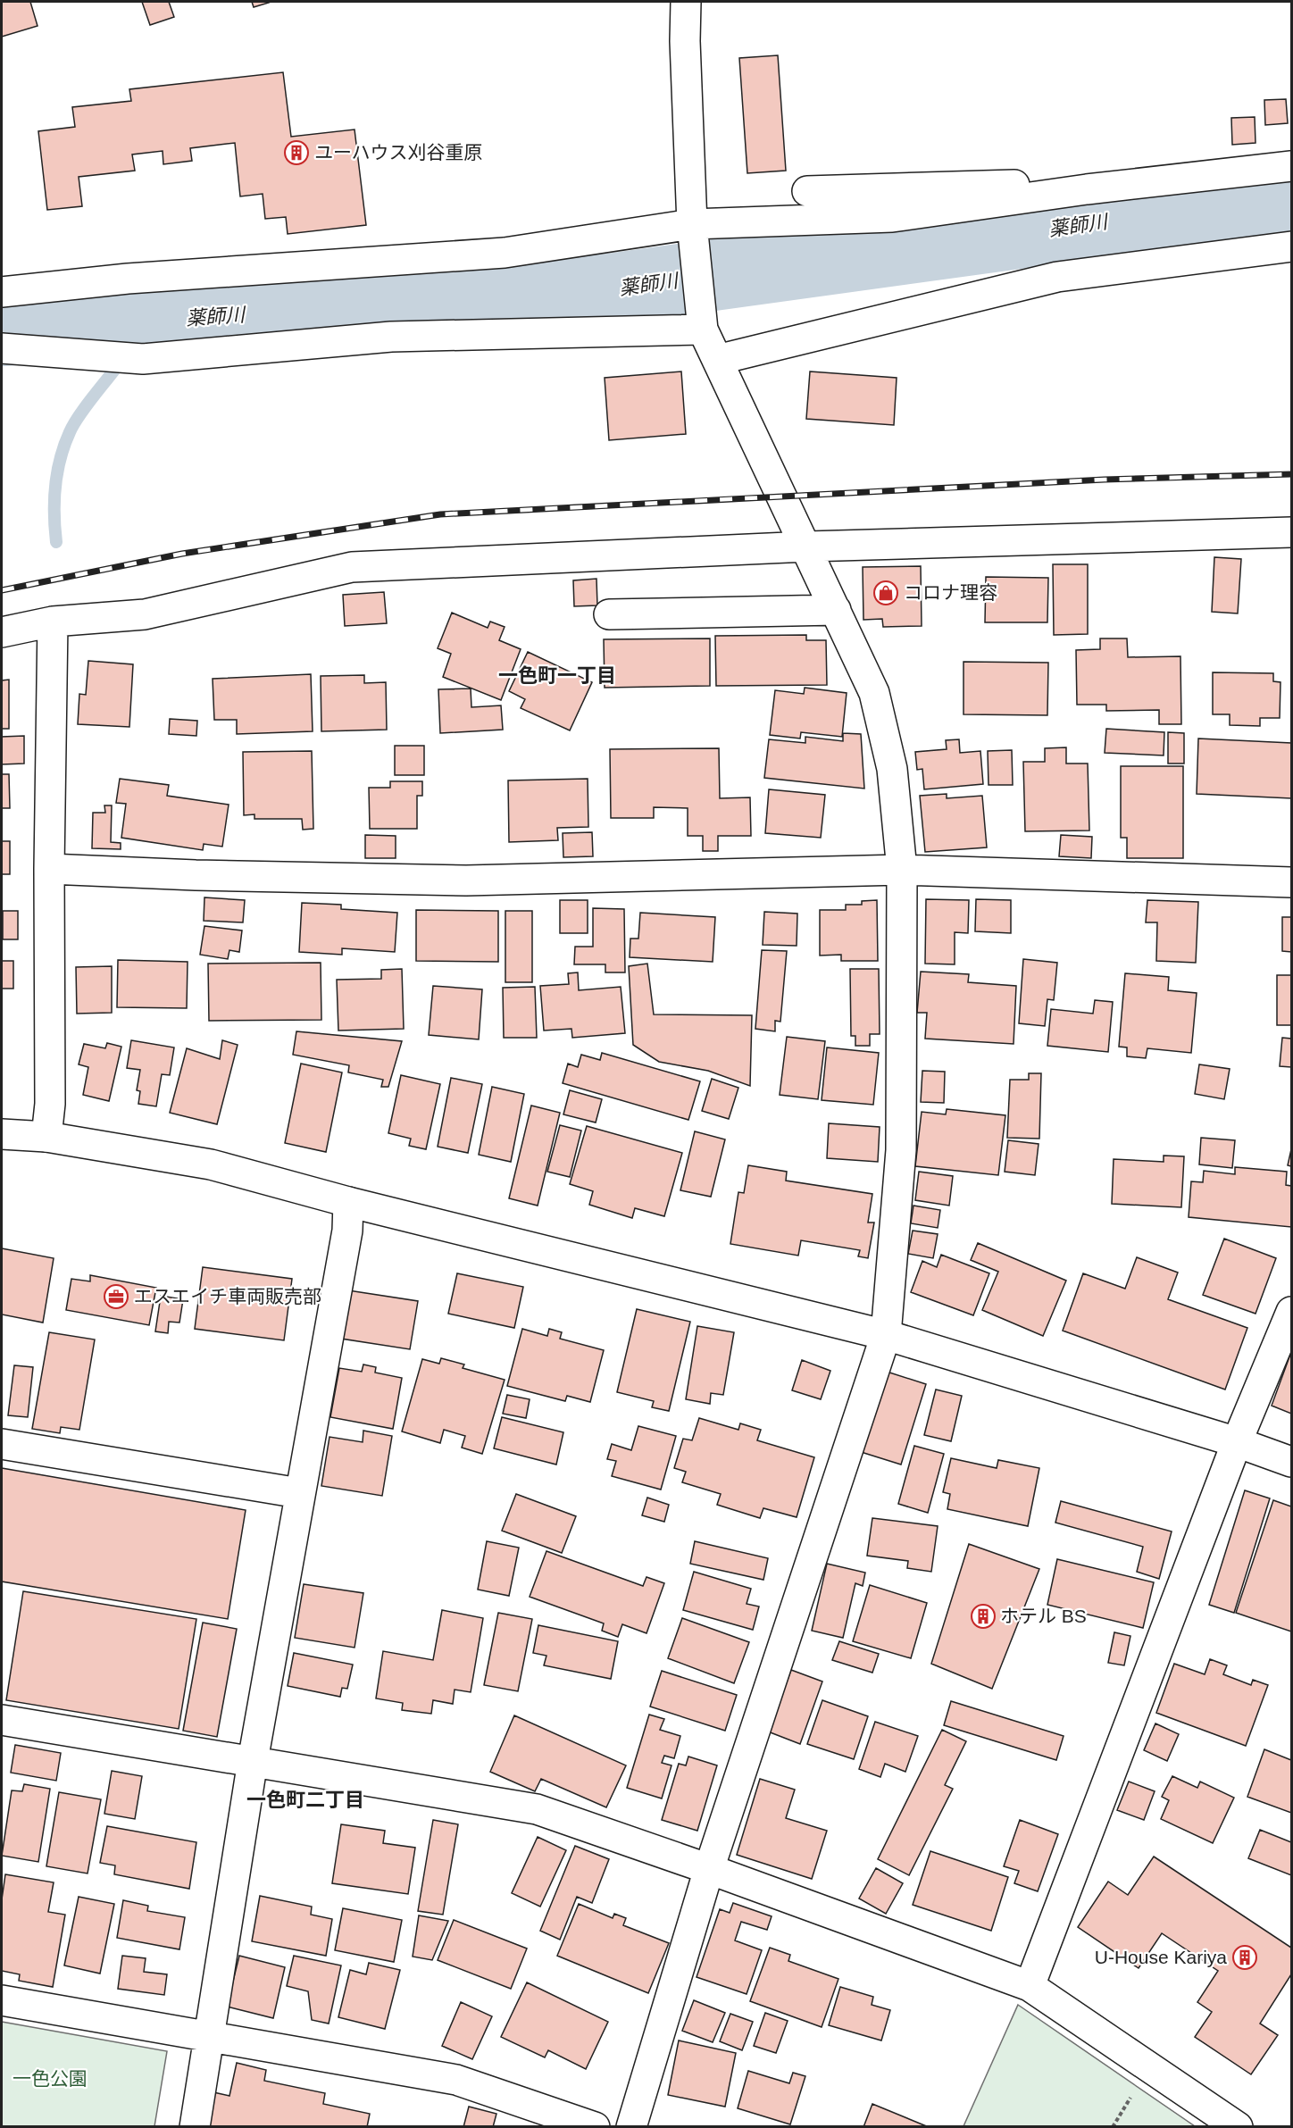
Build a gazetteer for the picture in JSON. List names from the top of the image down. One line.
{"districts":["一色町一丁目","一色町二丁目"],"water":["薬師川"],"parks":["一色公園"],"places":{"building":["ユーハウス刈谷重原","ホテル BS","U-House Kariya"],"shop":["コロナ理容"],"office":["エスエイチ車両販売部"]}}
